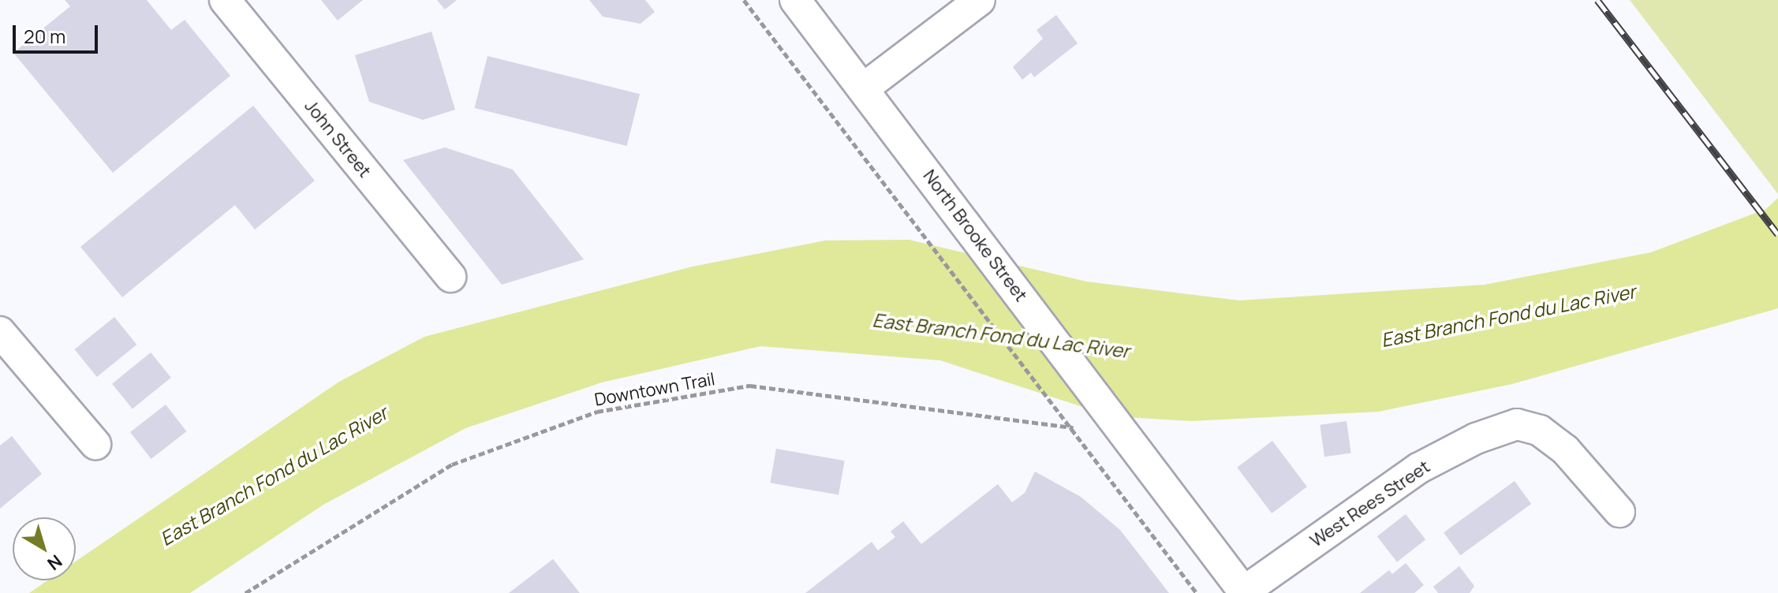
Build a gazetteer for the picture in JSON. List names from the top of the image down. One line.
{"streets":{"street":["John Street","North Brooke Street","West Rees Street"],"path":["Downtown Trail"]},"crossings":[["North Brooke Street","West Rees Street"]],"water":["East Branch Fond du Lac River"],"scale_bar":"20 m","north":"bottom right"}
